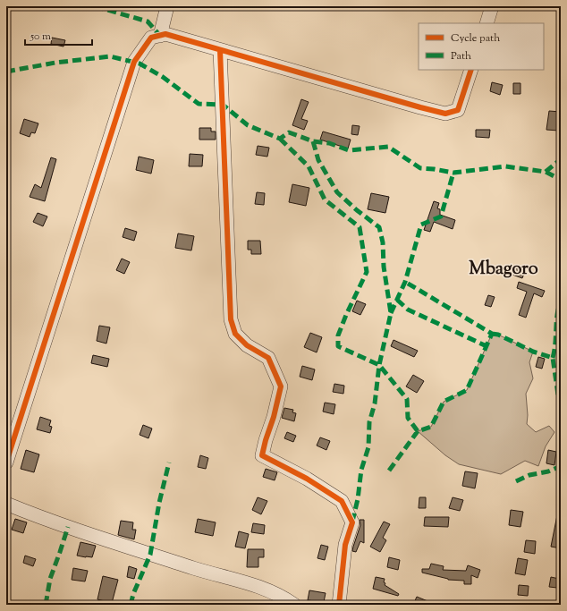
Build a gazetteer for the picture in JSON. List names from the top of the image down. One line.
{"districts":["Mbagoro"],"legend":["Cycle path","Path"],"scale_bar":"50 m"}
